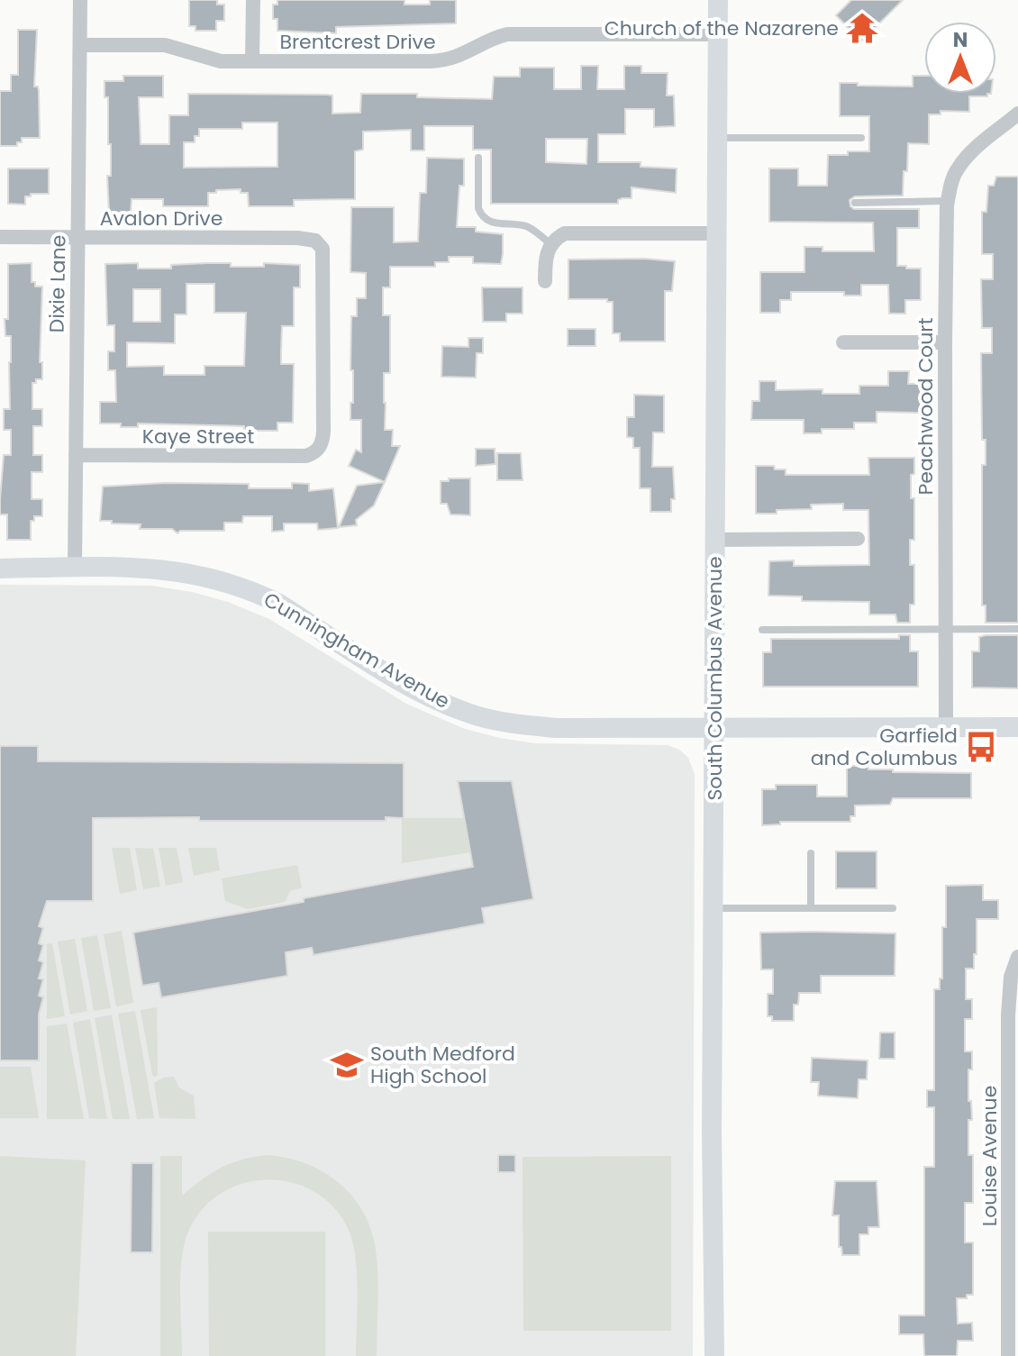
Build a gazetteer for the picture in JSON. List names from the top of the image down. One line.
{"streets":{"main road":["Cunningham Avenue","South Columbus Avenue"],"street":["Brentcrest Drive","Avalon Drive","Dixie Lane","Peachwood Court","Kaye Street","Louise Avenue"]},"crossings":[["Brentcrest Drive","Dixie Lane"],["Brentcrest Drive","South Columbus Avenue"],["Avalon Drive","Dixie Lane"],["Avalon Drive","Kaye Street"],["Dixie Lane","Kaye Street"],["Dixie Lane","Cunningham Avenue"],["Peachwood Court","Cunningham Avenue"],["Cunningham Avenue","South Columbus Avenue"]],"places":{"temple":["Church of the Nazarene"],"bus stop":["Garfield and Columbus"],"school or university":["South Medford High School"]},"north":"top"}
